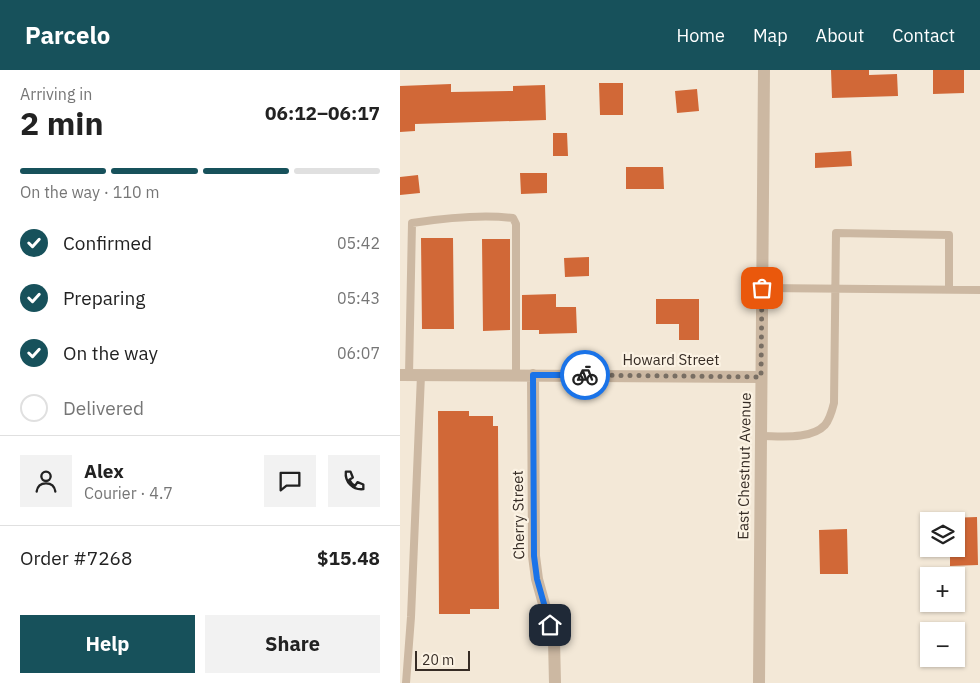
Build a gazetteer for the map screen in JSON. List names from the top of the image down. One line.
{"streets":{"street":["Howard Street","East Chestnut Avenue","Cherry Street"]},"crossings":[["Howard Street","East Chestnut Avenue"],["Howard Street","Cherry Street"]],"scale_bar":"20 m","page":{"header":"Parcelo","nav":["Home","Map","About","Contact"],"heading":["2 min","Arriving in","06:12–06:17"],"panel":["Alex","Courier · 4.7","Order #7268","$15.48"],"bar":"On the way · 110 m","list":[["Confirmed","05:42"],["Preparing","05:43"],["On the way","06:07"],"Delivered"],"map_buttons":["+","−"],"buttons":["Help","Share"],"scale":"20 m"}}
